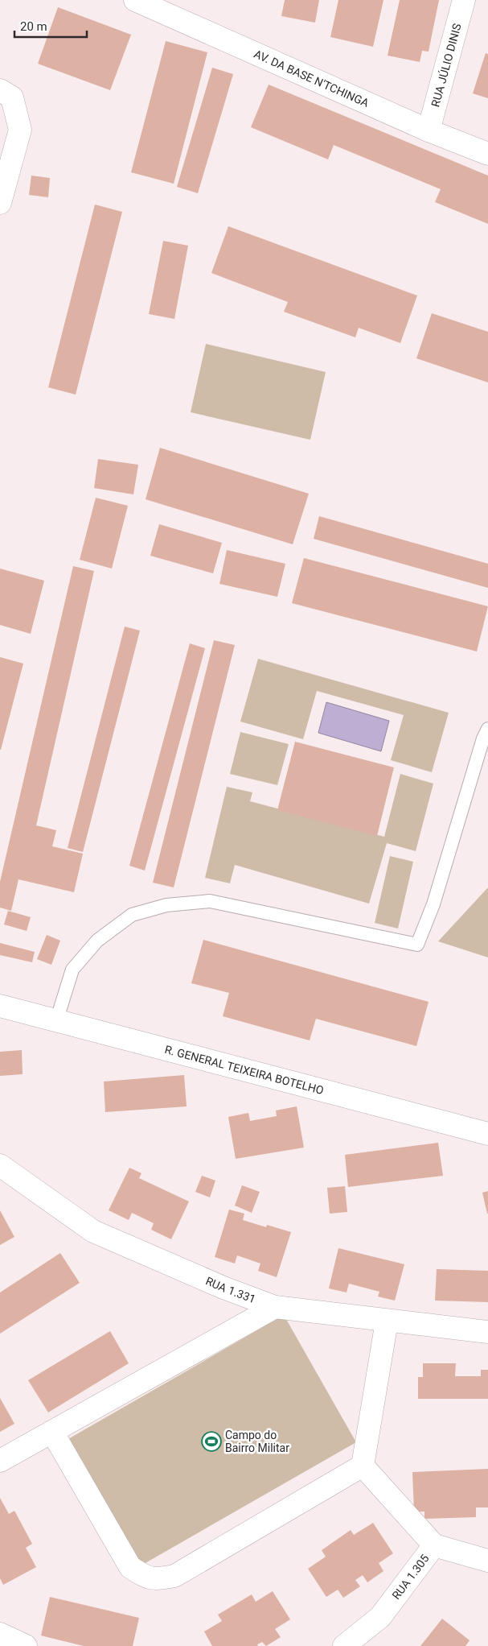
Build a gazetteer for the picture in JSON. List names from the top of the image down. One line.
{"streets":{"street":["RUA JÚLIO DINIS","AV. DA BASE N'TCHINGA","R. GENERAL TEIXEIRA BOTELHO","RUA 1.331","RUA 1.305"]},"crossings":[["RUA JÚLIO DINIS","AV. DA BASE N'TCHINGA"]],"places":{"sports":["Campo do Bairro Militar"]},"scale_bar":"20 m"}
